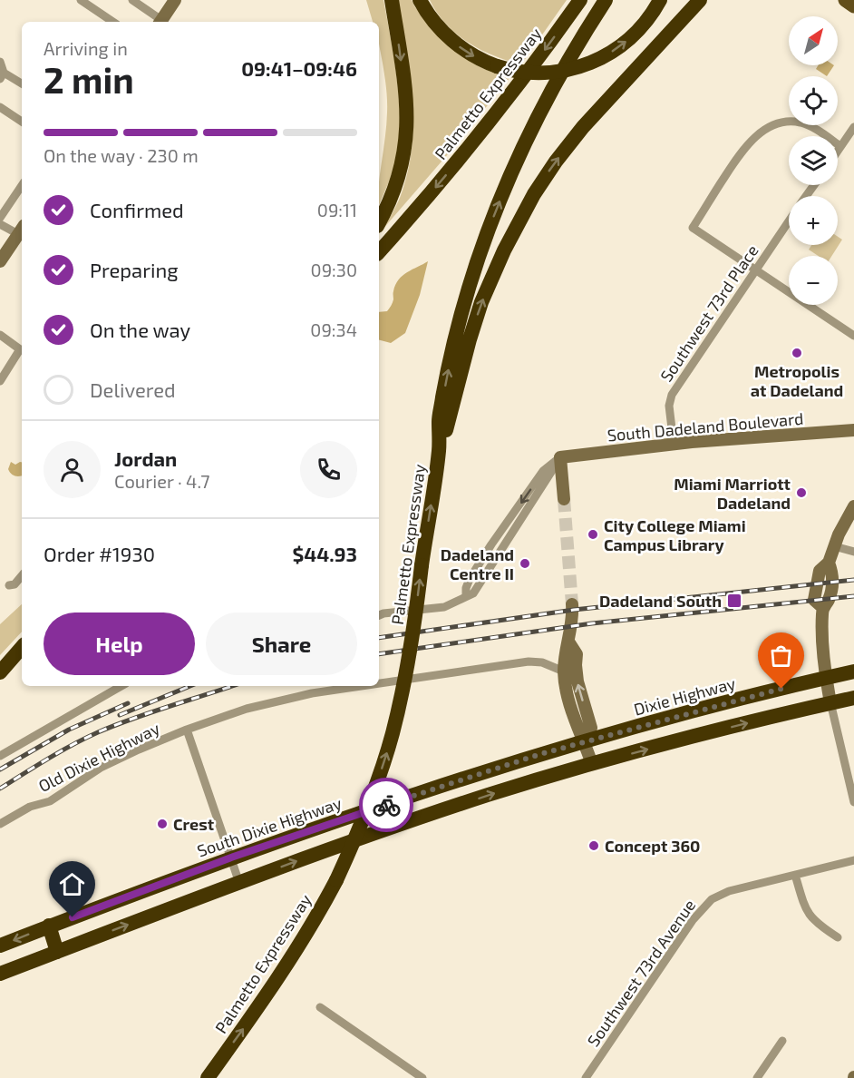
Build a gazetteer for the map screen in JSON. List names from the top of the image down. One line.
{"streets":{"highway":["Palmetto Expressway","Dixie Highway","South Dixie Highway"],"street":["Southwest 73rd Place","South Dadeland Boulevard","Old Dixie Highway","Southwest 73rd Avenue"]},"crossings":[["Southwest 73rd Place","South Dadeland Boulevard"],["Dixie Highway","South Dixie Highway"]],"places":{"other":["Metropolis at Dadeland","Miami Marriott Dadeland","City College Miami Campus Library","Dadeland Centre II","Crest","Concept 360"],"transit":["Dadeland South"]},"north":"top right","page":{"map_buttons":["+","−"],"heading":["2 min","Arriving in","09:41–09:46"],"panel":["Jordan","Courier · 4.7","Order #1930","$44.93"],"bar":"On the way · 230 m","list":[["Confirmed","09:11"],["Preparing","09:30"],["On the way","09:34"],"Delivered"],"buttons":["Help","Share"]}}
